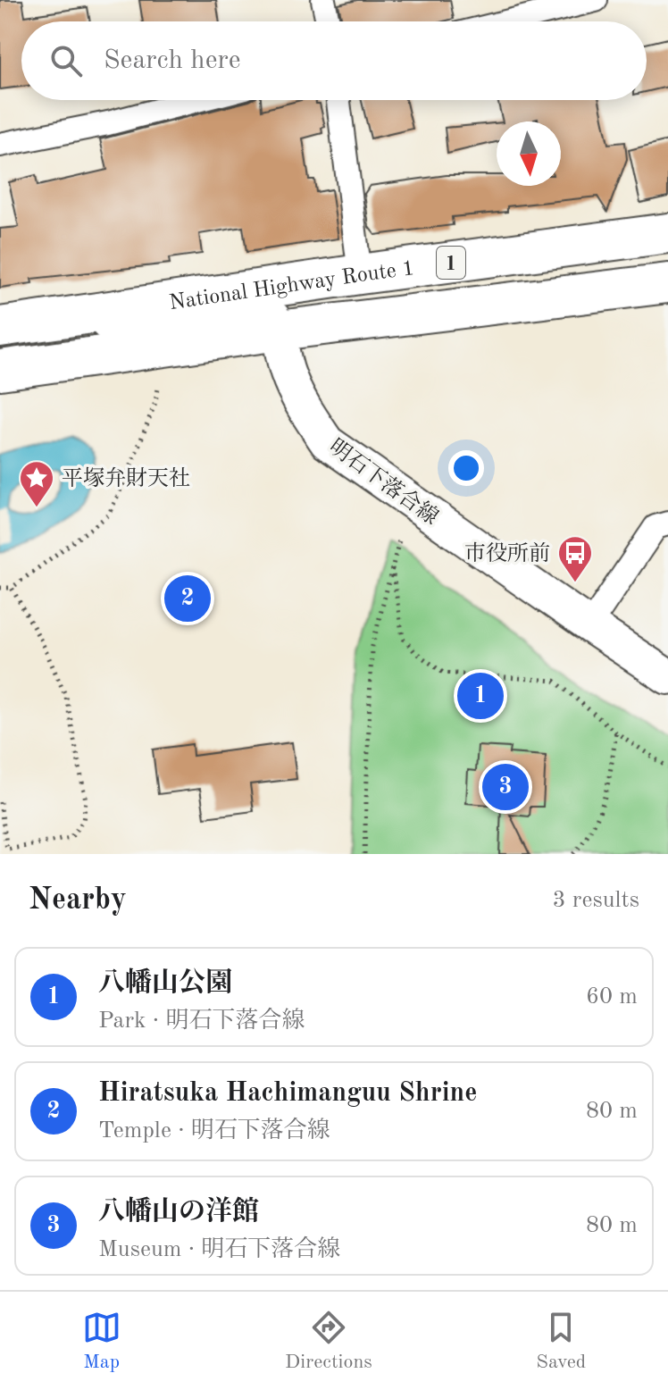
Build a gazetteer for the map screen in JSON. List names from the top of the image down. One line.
{"streets":{"highway":["1","National Highway Route 1"],"main road":["明石下落合線"]},"crossings":[["National Highway Route 1","明石下落合線"]],"places":{"place":["平塚弁財天社"],"bus stop":["市役所前"]},"north":"bottom","page":{"search":"Search here","pins":["2","1","3"],"heading":["Nearby","3 results"],"list":[{"mark":"1","name":"八幡山公園","note":"Park · 明石下落合線","value":"60 m"},{"mark":"2","name":"Hiratsuka Hachimanguu Shrine","note":"Temple · 明石下落合線","value":"80 m"},{"mark":"3","name":"八幡山の洋館","note":"Museum · 明石下落合線","value":"80 m"}],"nav":["Map","Directions","Saved"]}}
